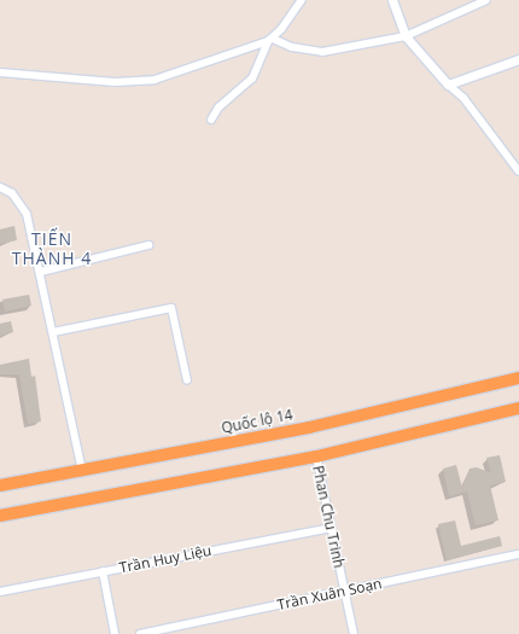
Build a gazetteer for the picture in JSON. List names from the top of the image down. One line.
{"streets":{"highway":["Quốc lộ 14"],"street":["Phan Chu Trinh","Trần Huy Liệu","Trần Xuân Soạn"]},"crossings":[["Phan Chu Trinh","Trần Huy Liệu"],["Phan Chu Trinh","Trần Xuân Soạn"]],"districts":["TIẾN THÀNH 4"]}
